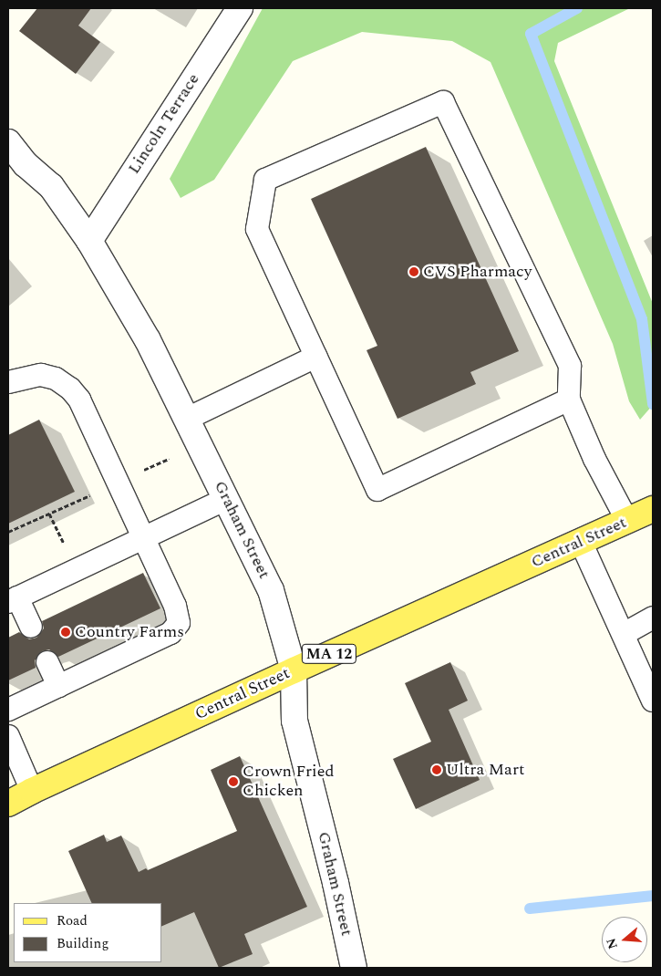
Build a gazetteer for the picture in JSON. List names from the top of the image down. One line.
{"streets":{"main road":["Central Street","MA 12"],"street":["Lincoln Terrace","Graham Street"]},"crossings":[["Lincoln Terrace","Graham Street"],["Graham Street","Central Street"]],"places":["CVS Pharmacy","Country Farms","Ultra Mart","Crown Fried Chicken"],"legend":["Road","Building"],"north":"left"}
